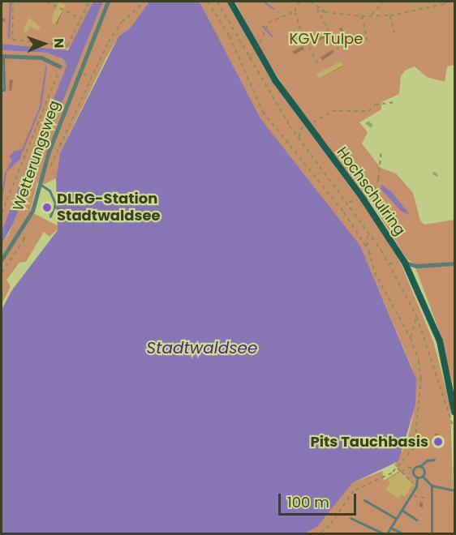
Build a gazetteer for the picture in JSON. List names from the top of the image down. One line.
{"streets":{"street":["Wetterungsweg","Hochschulring"]},"water":["Stadtwaldsee"],"parks":["KGV Tulpe"],"places":["DLRG-Station Stadtwaldsee","Pits Tauchbasis"],"scale_bar":"100 m","north":"right"}
